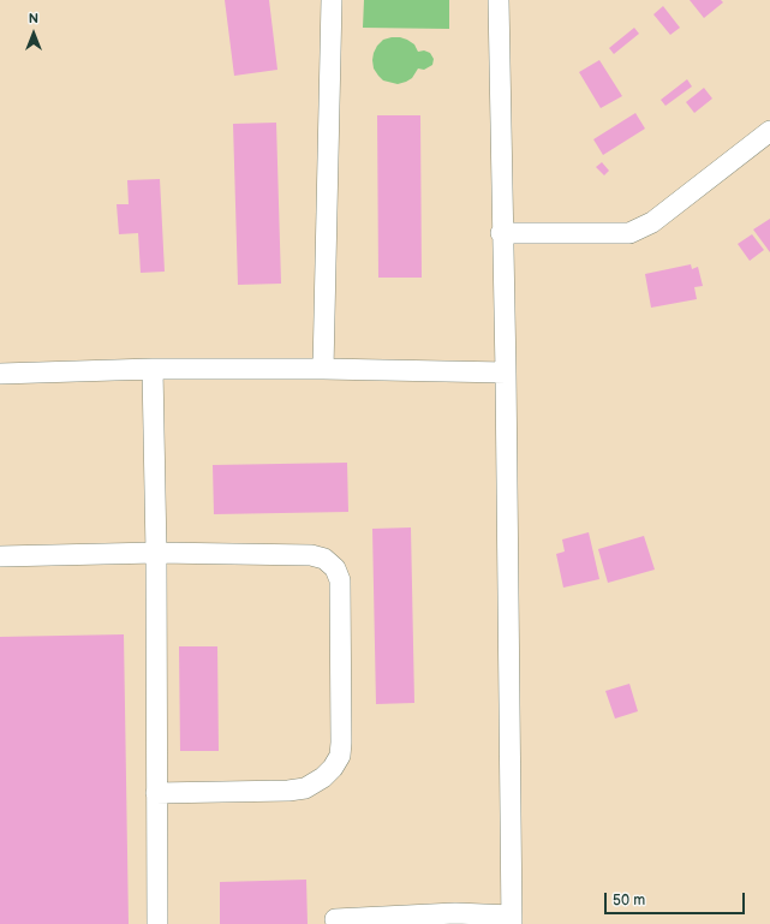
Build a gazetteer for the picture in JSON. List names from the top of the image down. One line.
{"scale_bar":"50 m","north":"top"}
